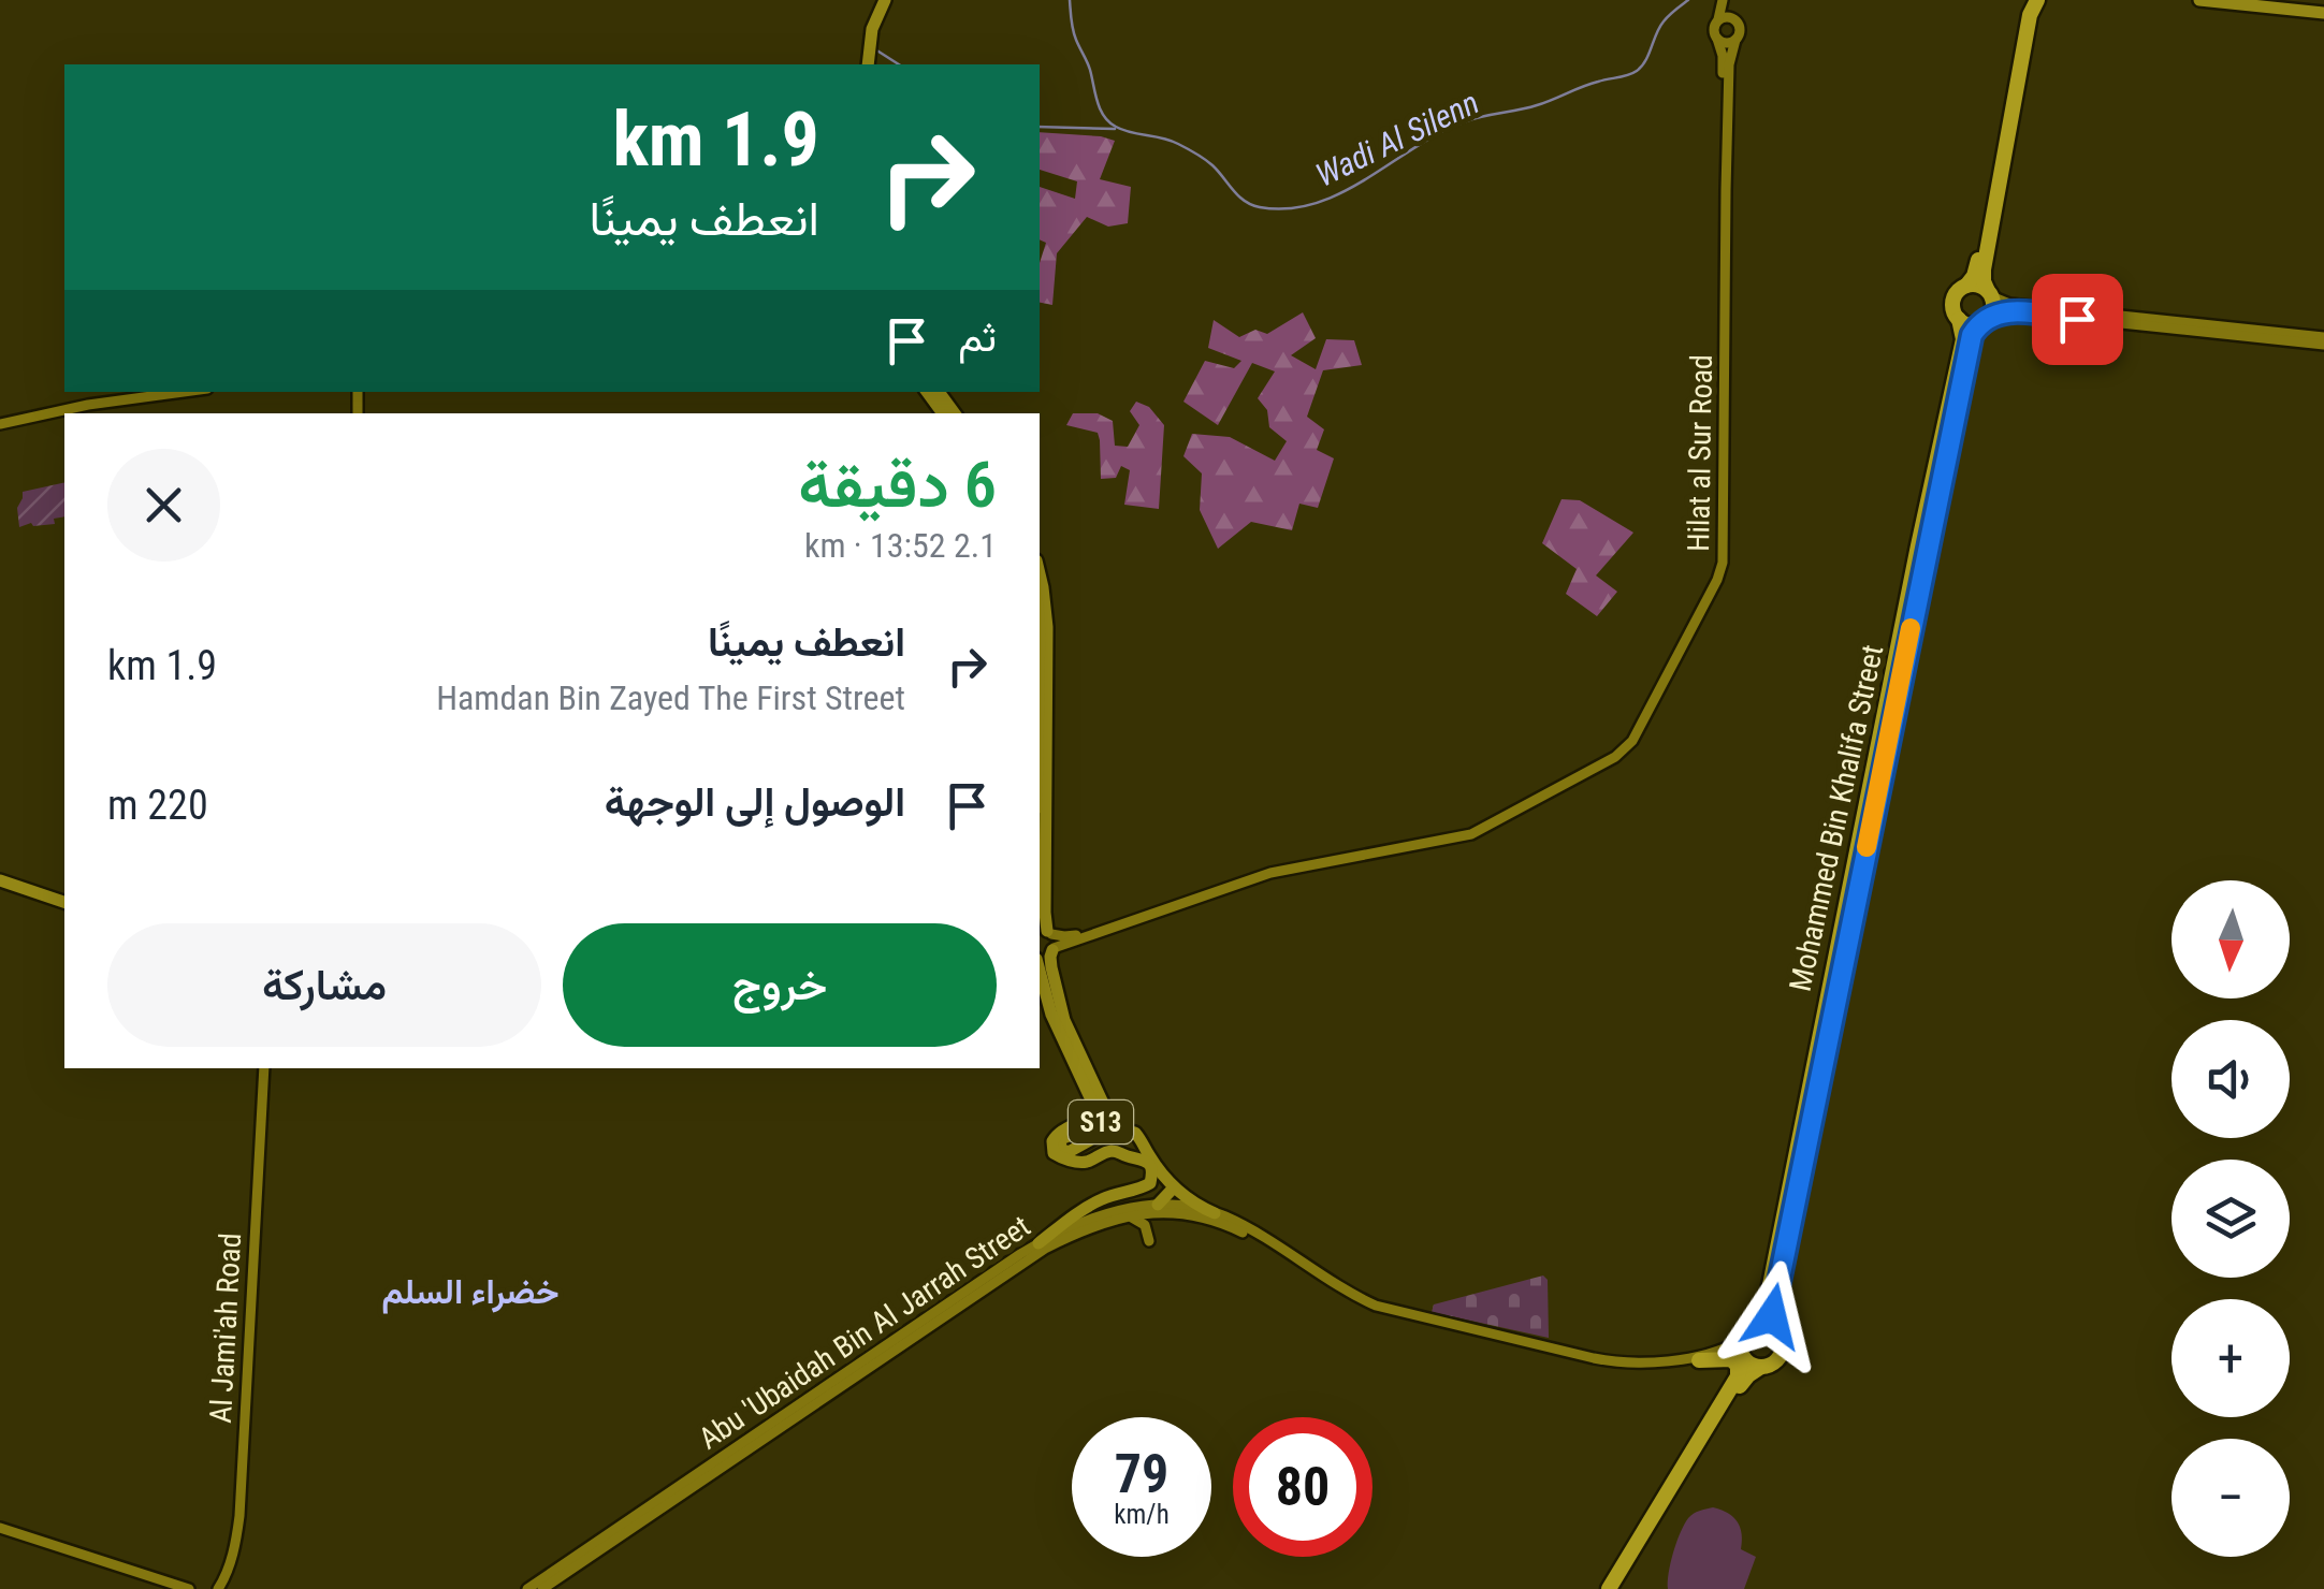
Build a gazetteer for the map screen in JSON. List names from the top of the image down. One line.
{"streets":{"highway":["Mohammed Bin Khalifa Street"],"main road":["Hilat al Sur Road","S13","Al Jami'ah Road","Abu 'Ubaidah Bin Al Jarrah Street"]},"crossings":[["Hilat al Sur Road","S13"],["Mohammed Bin Khalifa Street","Abu 'Ubaidah Bin Al Jarrah Street"]],"districts":["خضراء السلم"],"water":["Wadi Al Silenn"],"north":"bottom","page":{"turn":["1.9 km","انعطف يمينًا"],"then":"ثم","heading":["6 دقيقة","2.1 km · 13:52"],"list":[{"name":"انعطف يمينًا","note":"Hamdan Bin Zayed The First Street","value":"1.9 km"},{"name":"الوصول إلى الوجهة","value":"220 m"}],"map_buttons":["+","−"],"buttons":["خروج","مشاركة"],"speed":"79 km/h","limit":"80"}}
